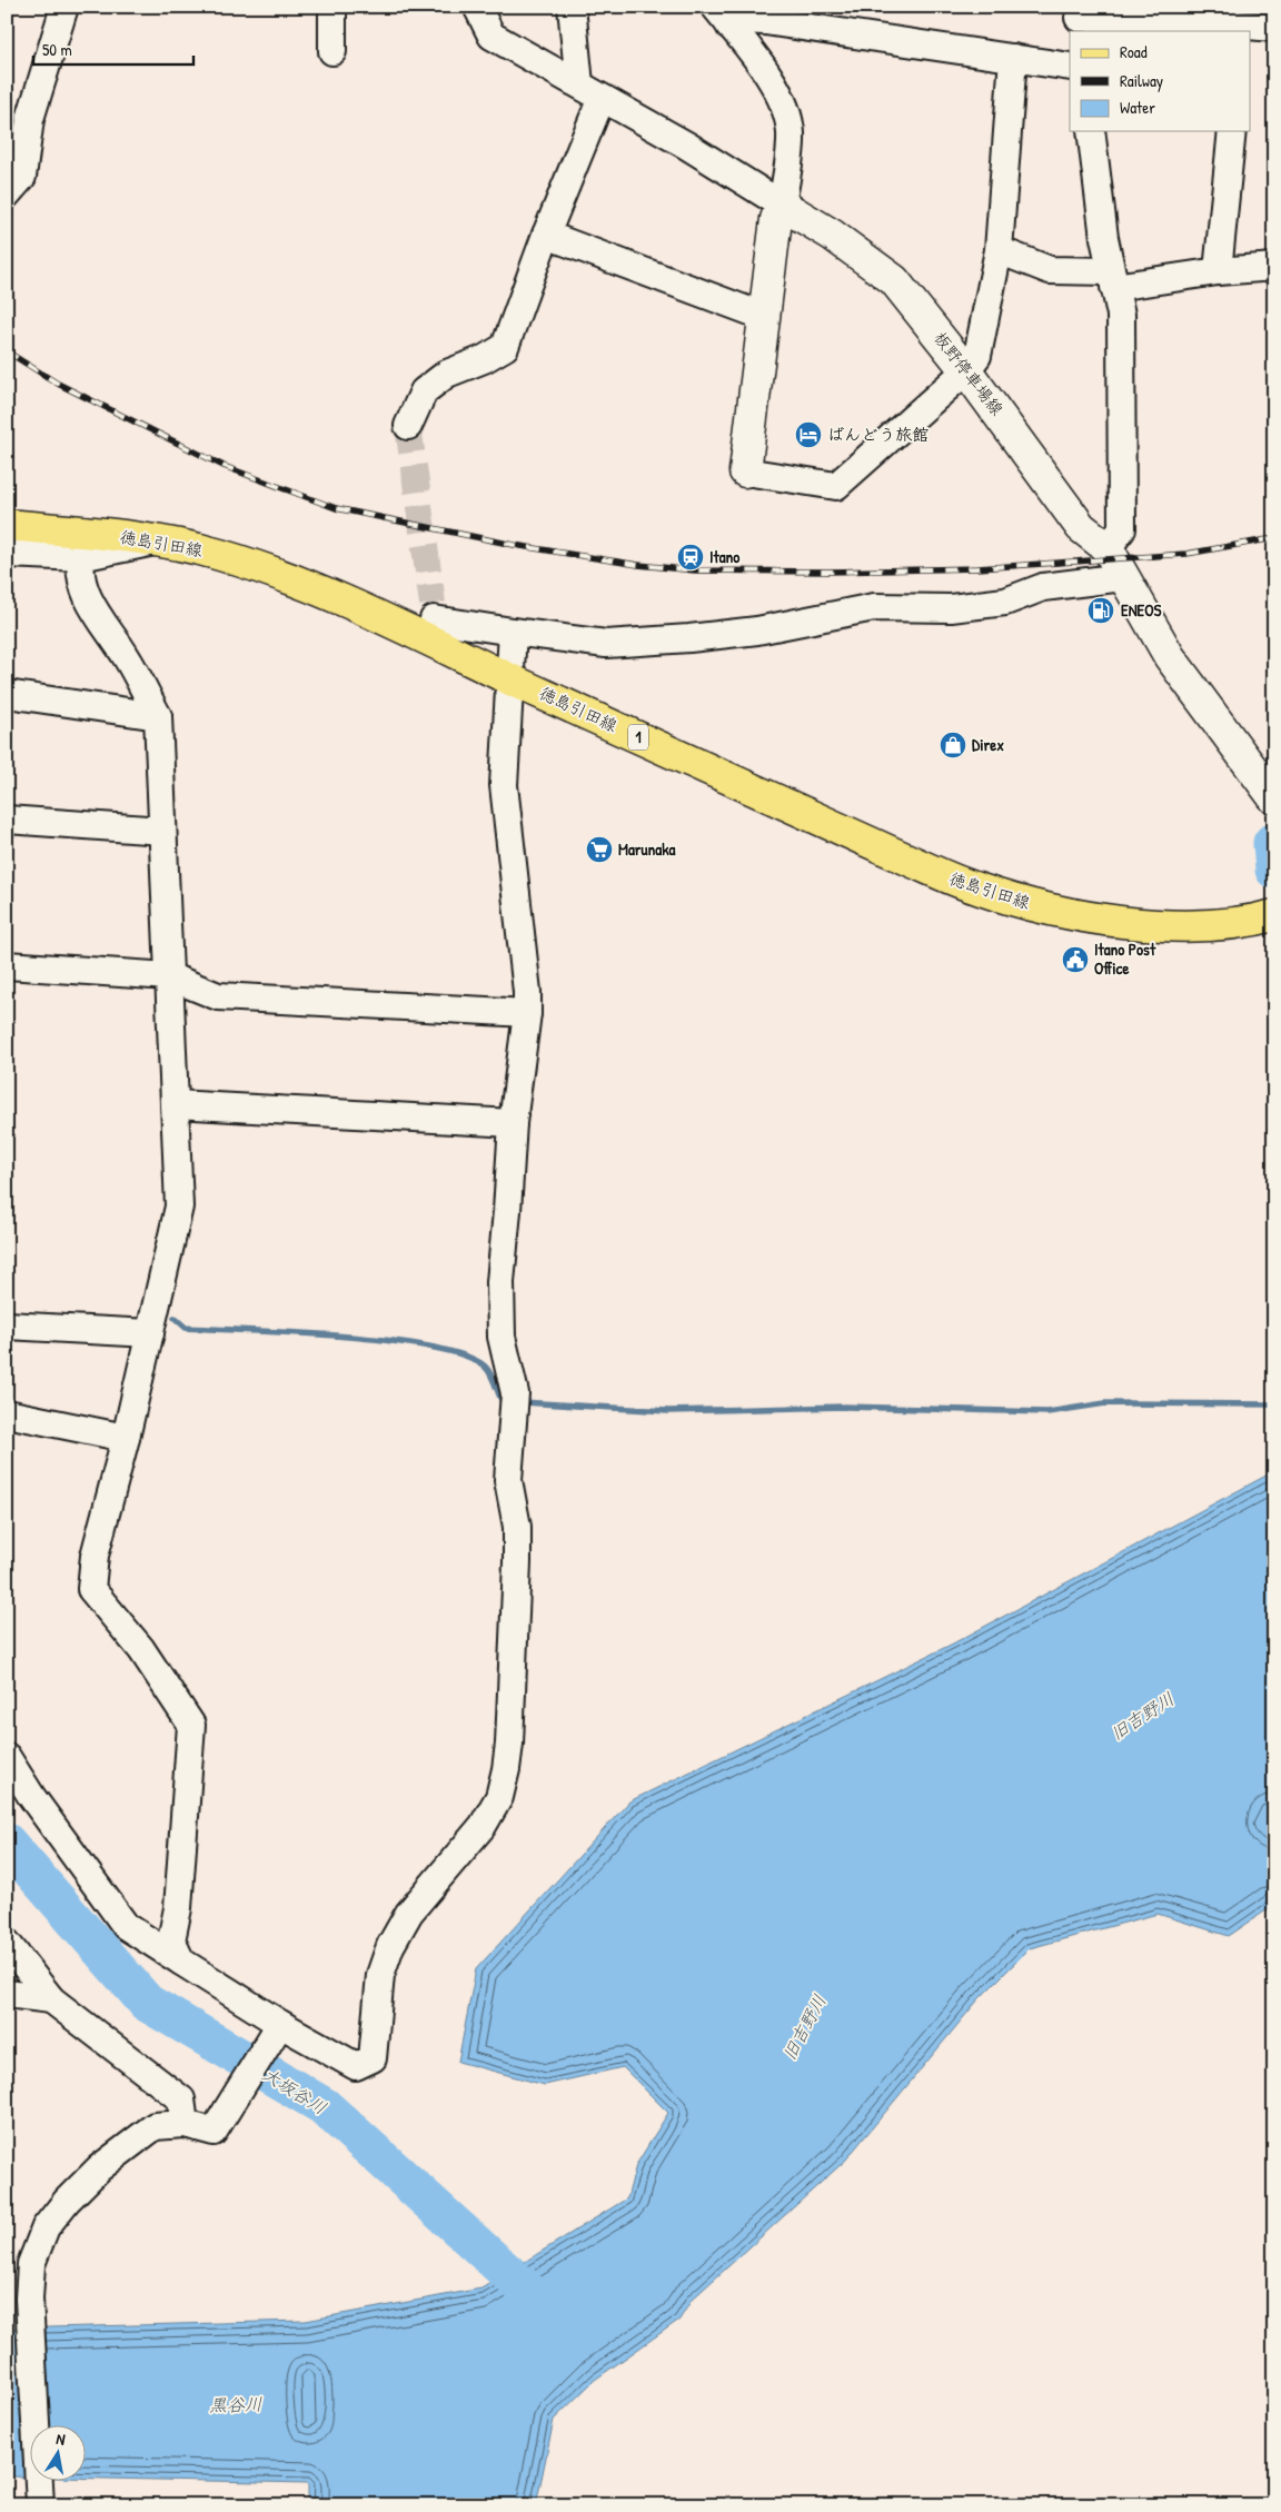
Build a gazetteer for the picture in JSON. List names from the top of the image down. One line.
{"streets":{"main road":["板野停車場線","徳島引田線","1"]},"water":["旧吉野川","大坂谷川","黒谷川"],"places":{"hotel":["ばんどう旅館"],"station":["Itano"],"fuel station":["ENEOS"],"shop":["Direx"],"supermarket":["Marunaka"],"public building":["Itano Post Office"]},"legend":["Road","Railway","Water"],"scale_bar":"50 m","north":"top"}
